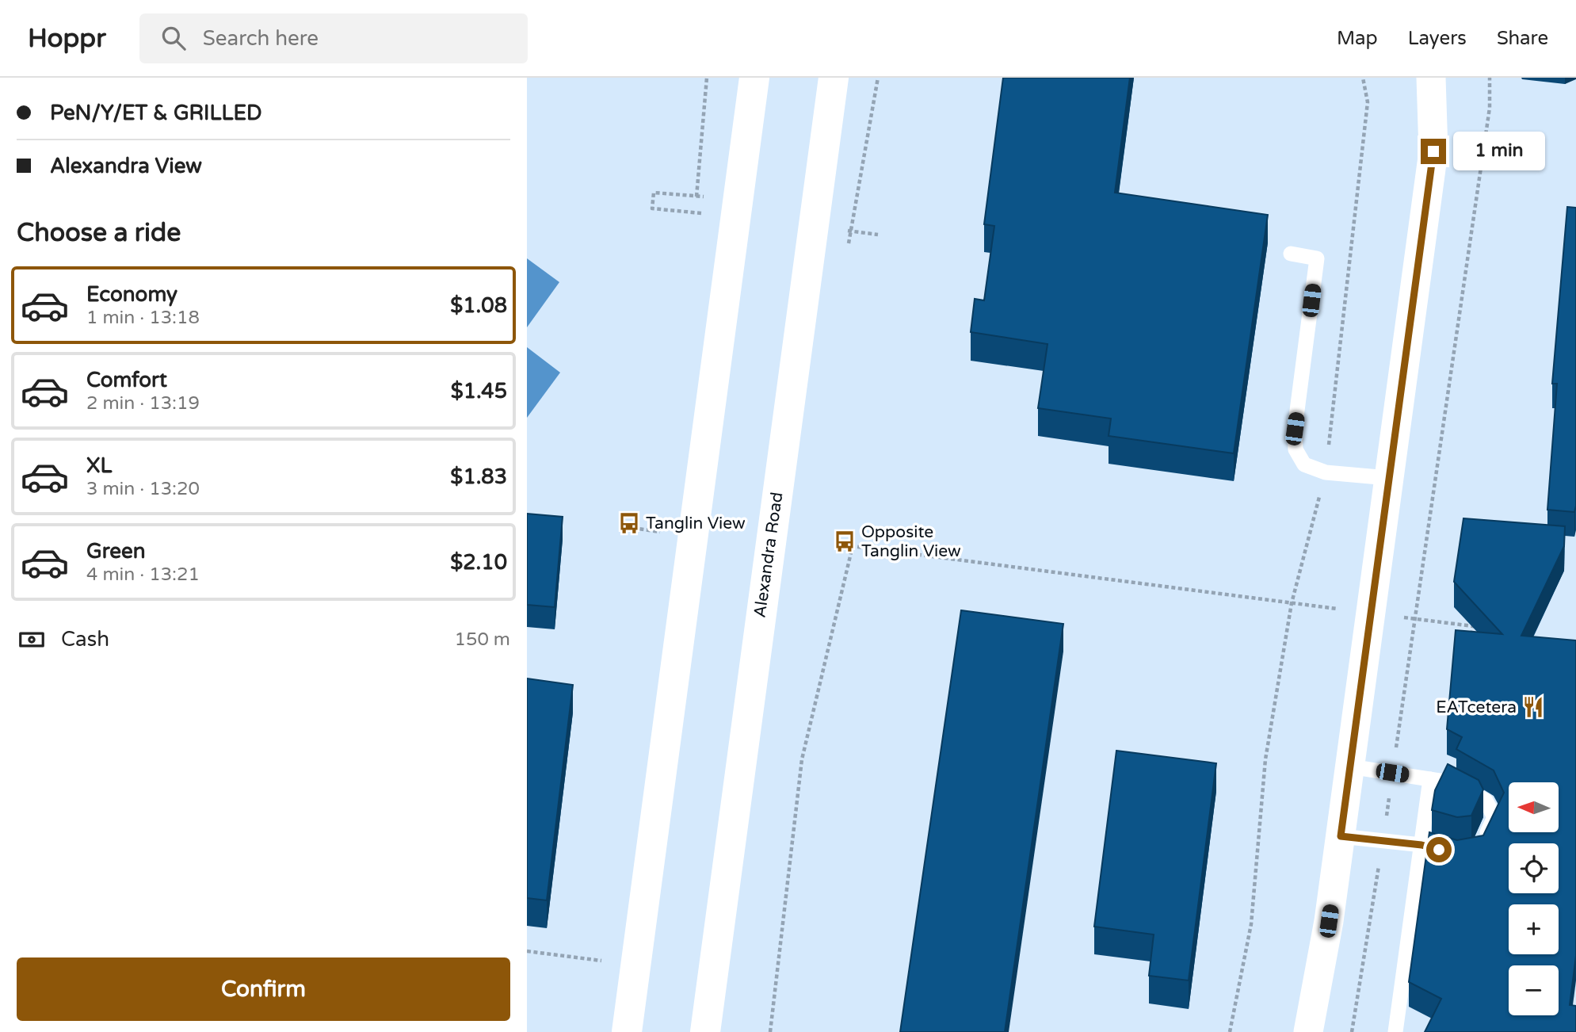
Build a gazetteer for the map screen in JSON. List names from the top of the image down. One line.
{"streets":{"main road":["Alexandra Road"]},"places":{"bus stop":["Tanglin View","Opposite Tanglin View"],"restaurant":["EATcetera"]},"north":"left","page":{"header":"Hoppr","search":"Search here","nav":["Map","Layers","Share"],"banner":["PeN/Y/ET & GRILLED","Alexandra View"],"bubble":"1 min","heading":"Choose a ride","list":[{"name":"Economy","note":"1 min · 13:18","value":"$1.08"},{"name":"Comfort","note":"2 min · 13:19","value":"$1.45"},{"name":"XL","note":"3 min · 13:20","value":"$1.83"},{"name":"Green","note":"4 min · 13:21","value":"$2.10"}],"pay":["Cash","150 m"],"map_buttons":["+","−"],"buttons":"Confirm"}}
